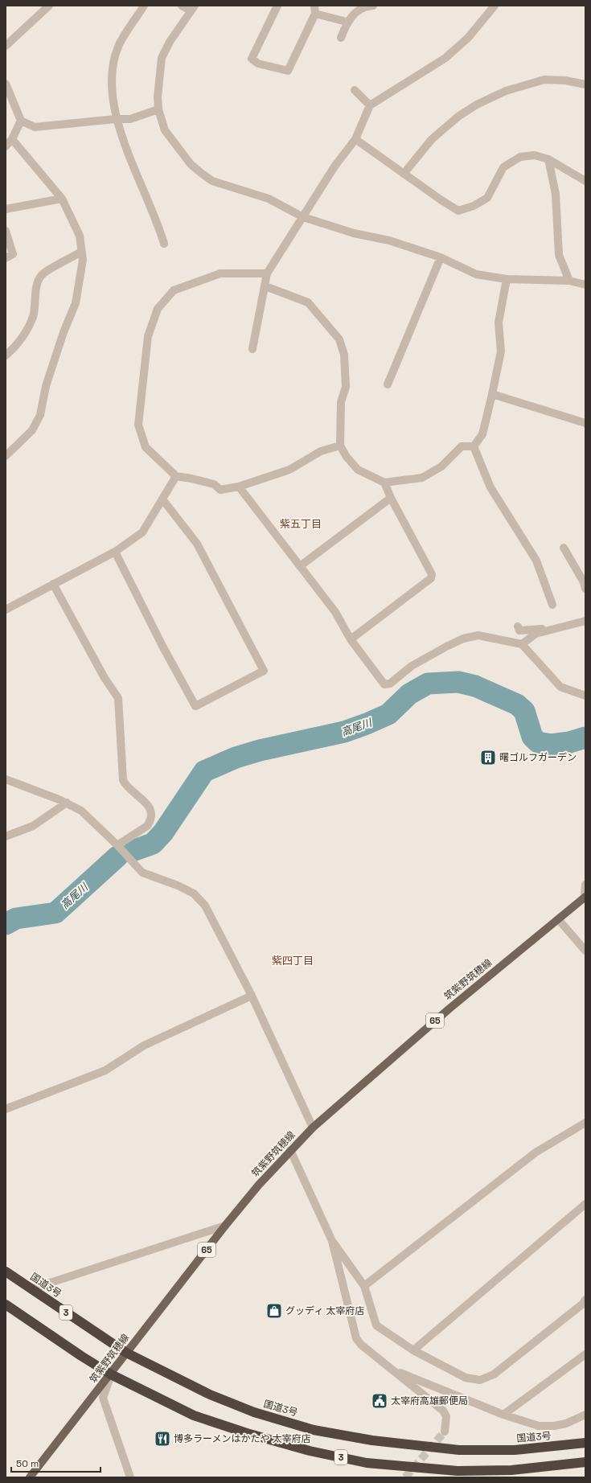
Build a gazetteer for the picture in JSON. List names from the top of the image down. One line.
{"streets":{"highway":["国道3号","3"],"main road":["筑紫野筑穂線","65"]},"crossings":[["筑紫野筑穂線","国道3号"],["筑紫野筑穂線","3"]],"districts":["紫五丁目","紫四丁目"],"water":["高尾川"],"places":{"building":["曙ゴルフガーデン"],"shop":["グッディ 太宰府店"],"public building":["太宰府高雄郵便局"],"restaurant":["博多ラーメンはかたや 太宰府店"]},"scale_bar":"50 m"}
